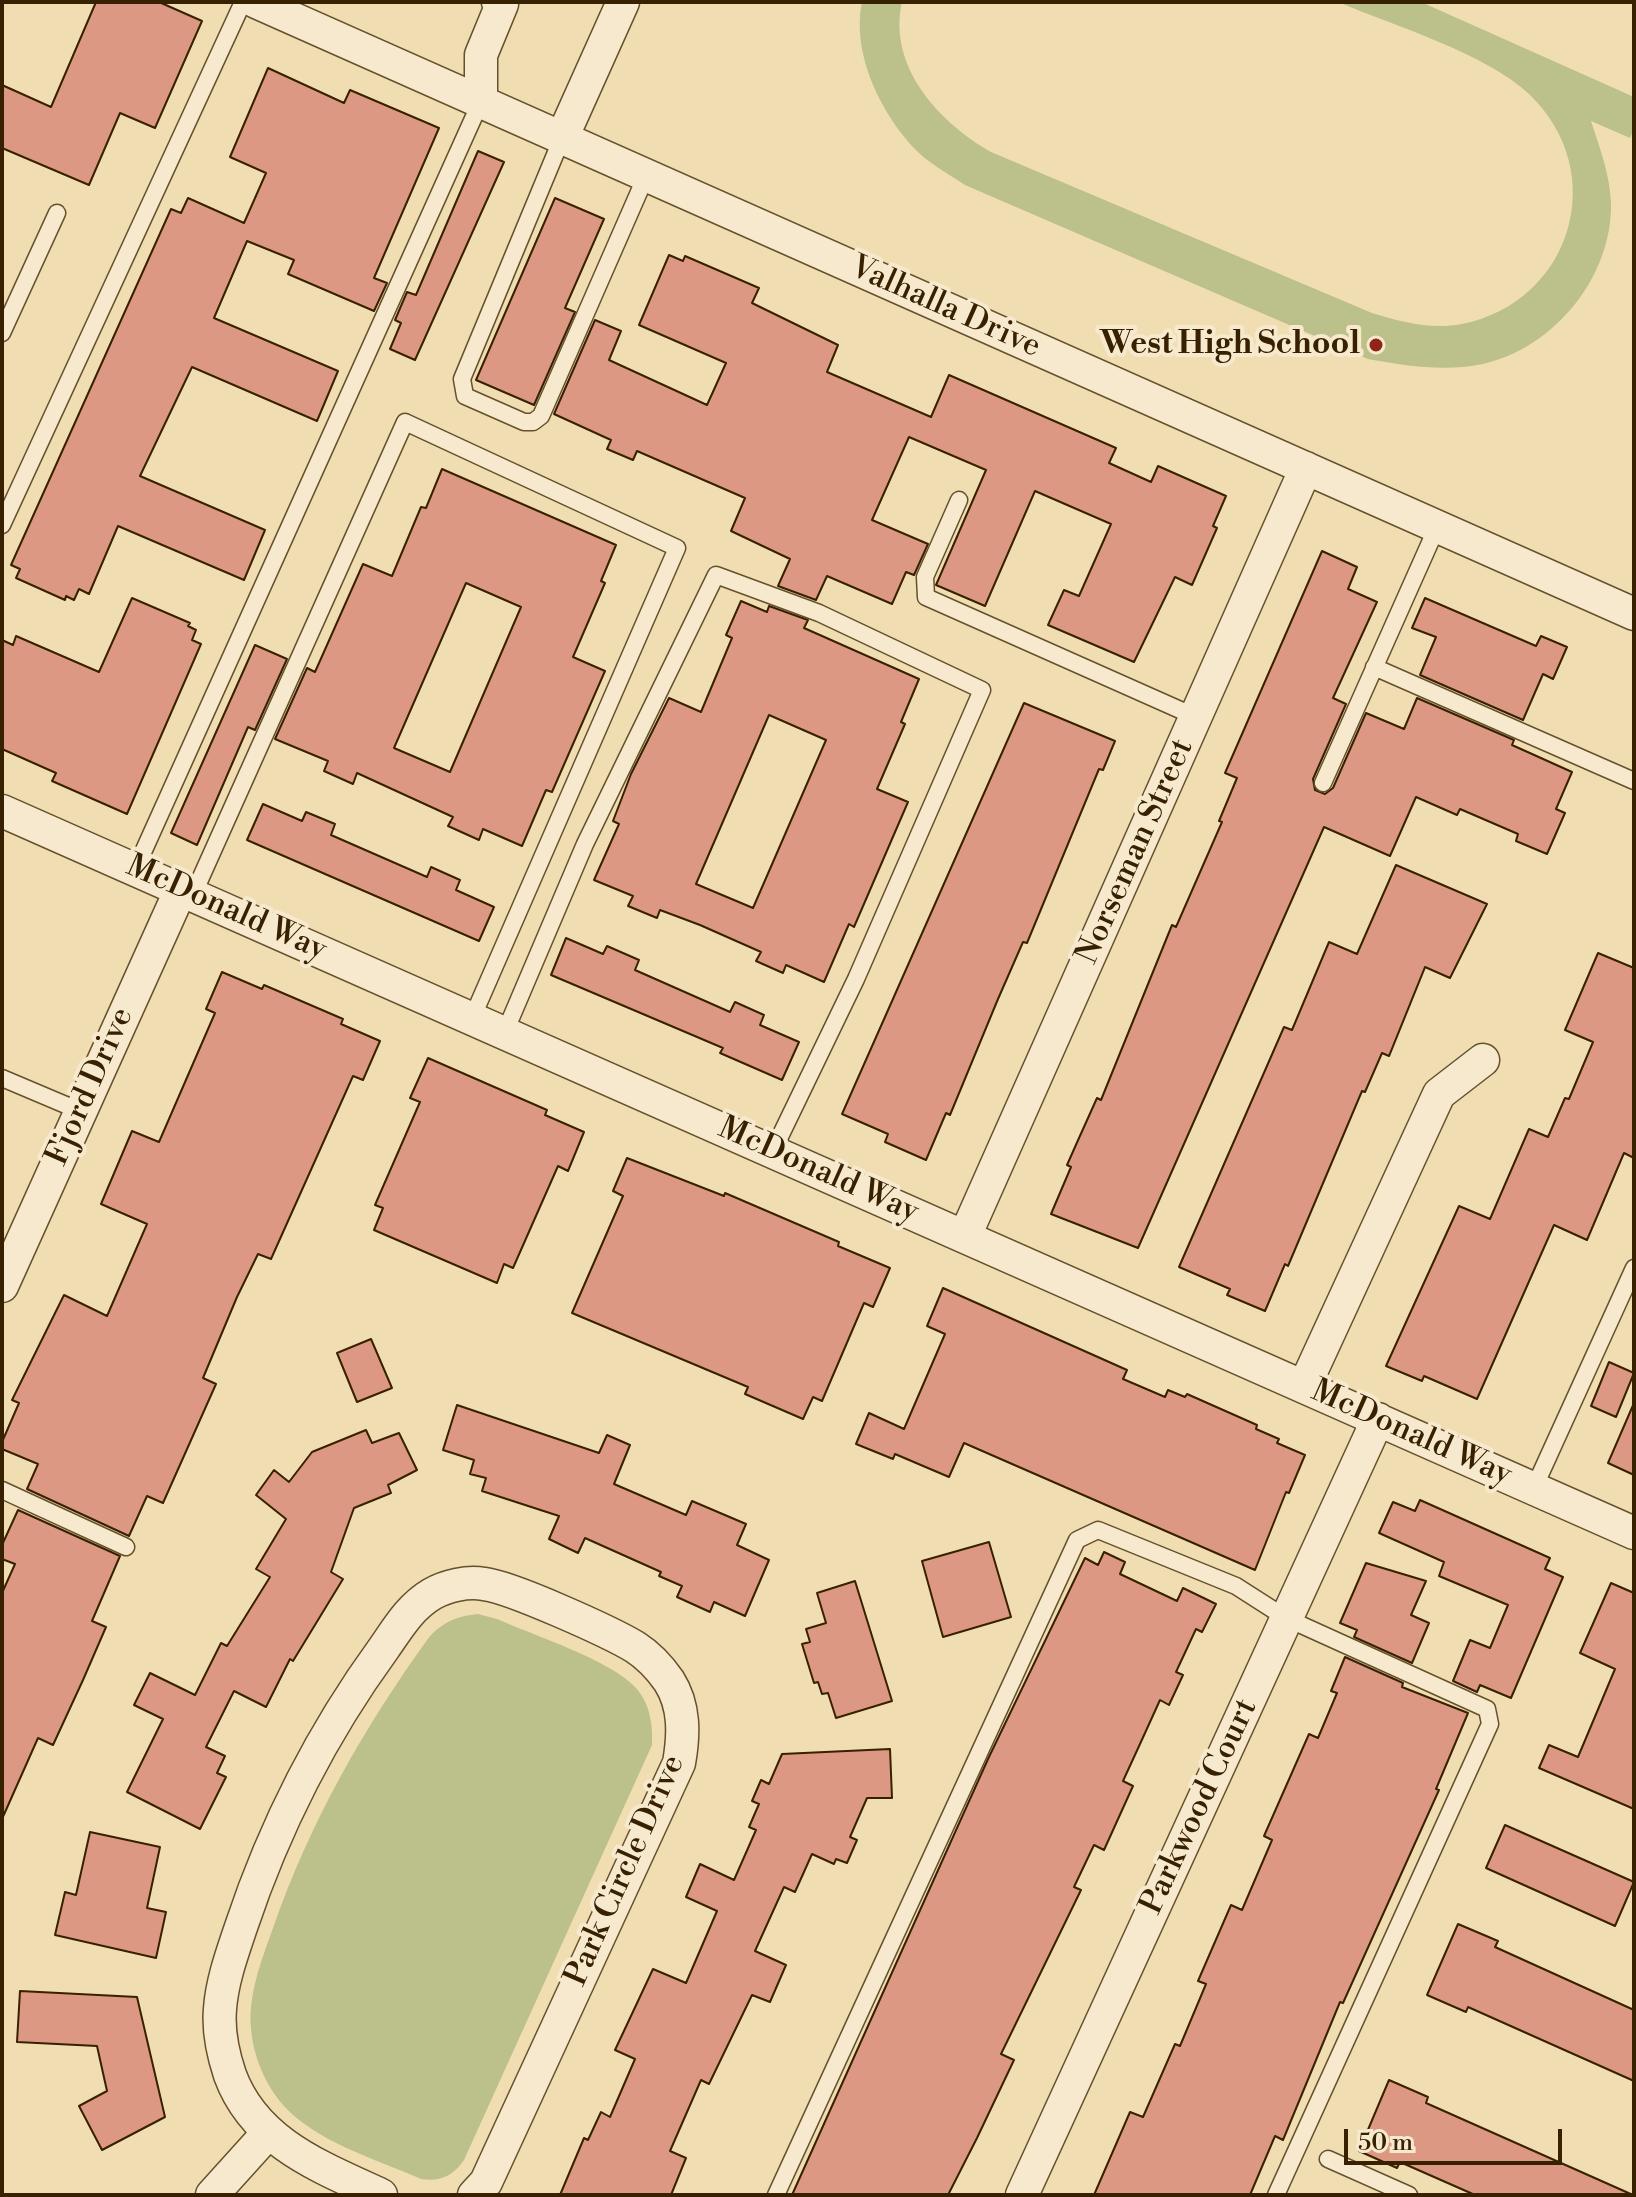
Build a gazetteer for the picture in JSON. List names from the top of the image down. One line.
{"streets":{"street":["Valhalla Drive","Norseman Street","McDonald Way","Fjord Drive","Parkwood Court","Park Circle Drive"]},"crossings":[["Valhalla Drive","Norseman Street"],["Norseman Street","McDonald Way"],["McDonald Way","Fjord Drive"],["McDonald Way","Parkwood Court"]],"places":["West High School"],"scale_bar":"50 m"}
